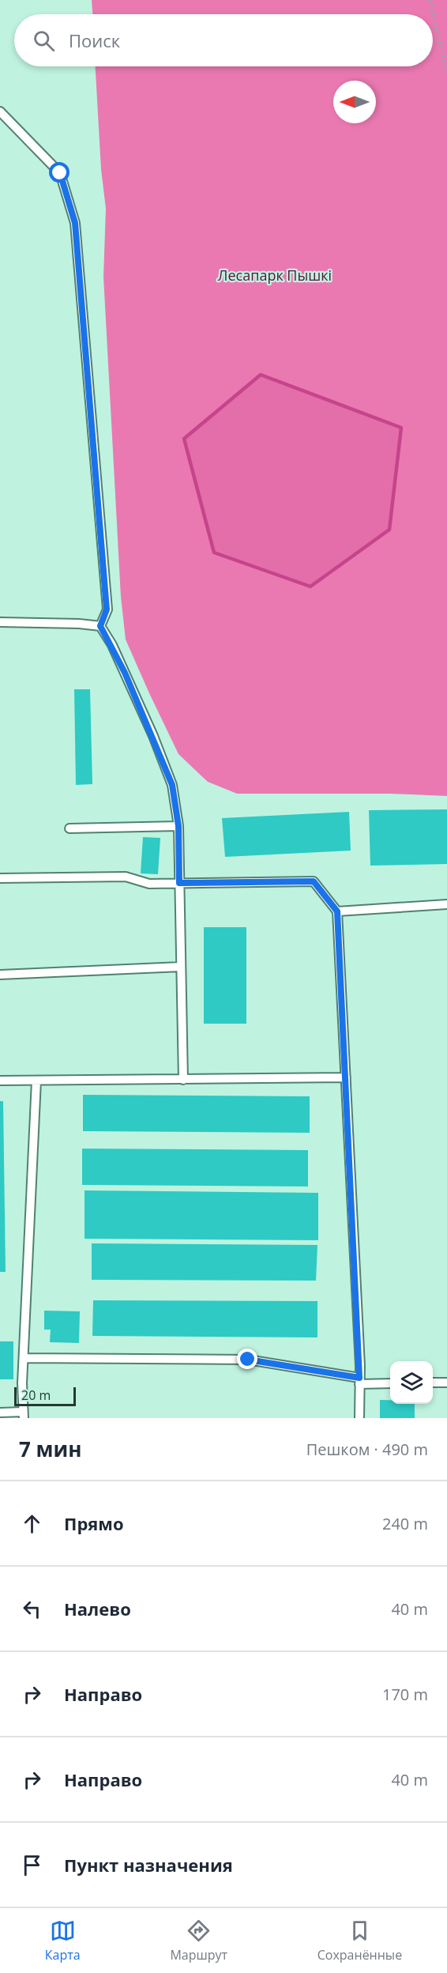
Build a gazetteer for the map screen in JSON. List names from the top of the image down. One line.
{"parks":["Лесапарк Пышкі"],"scale_bar":"20 m","north":"left","page":{"search":"Поиск","scale":"20 m","heading":["7 мин","Пешком · 490 m"],"list":[["Прямо","240 m"],["Налево","40 m"],["Направо","170 m"],["Направо","40 m"],"Пункт назначения"],"nav":["Карта","Маршрут","Сохранённые"]}}
